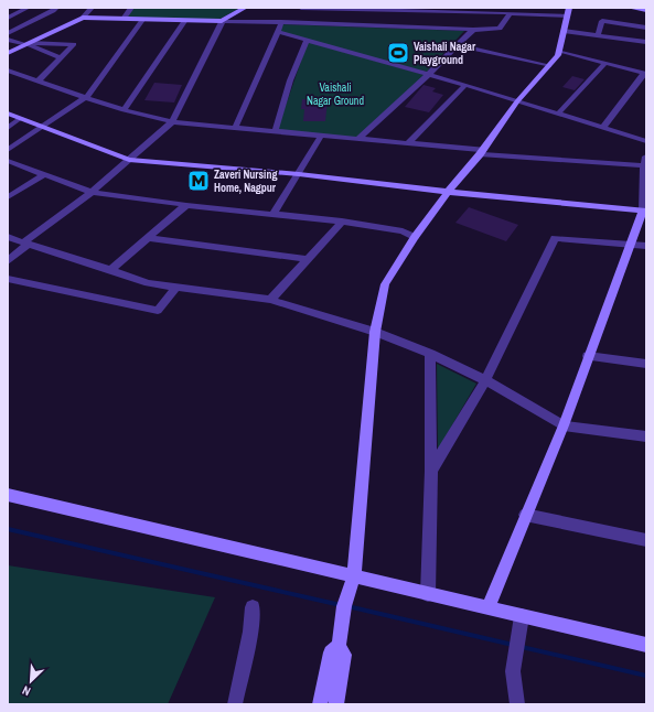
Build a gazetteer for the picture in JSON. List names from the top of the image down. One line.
{"parks":["Vaishali Nagar Ground"],"places":{"sports":["Vaishali Nagar Playground"],"metro station":["Zaveri Nursing Home, Nagpur"]},"north":"bottom left"}
